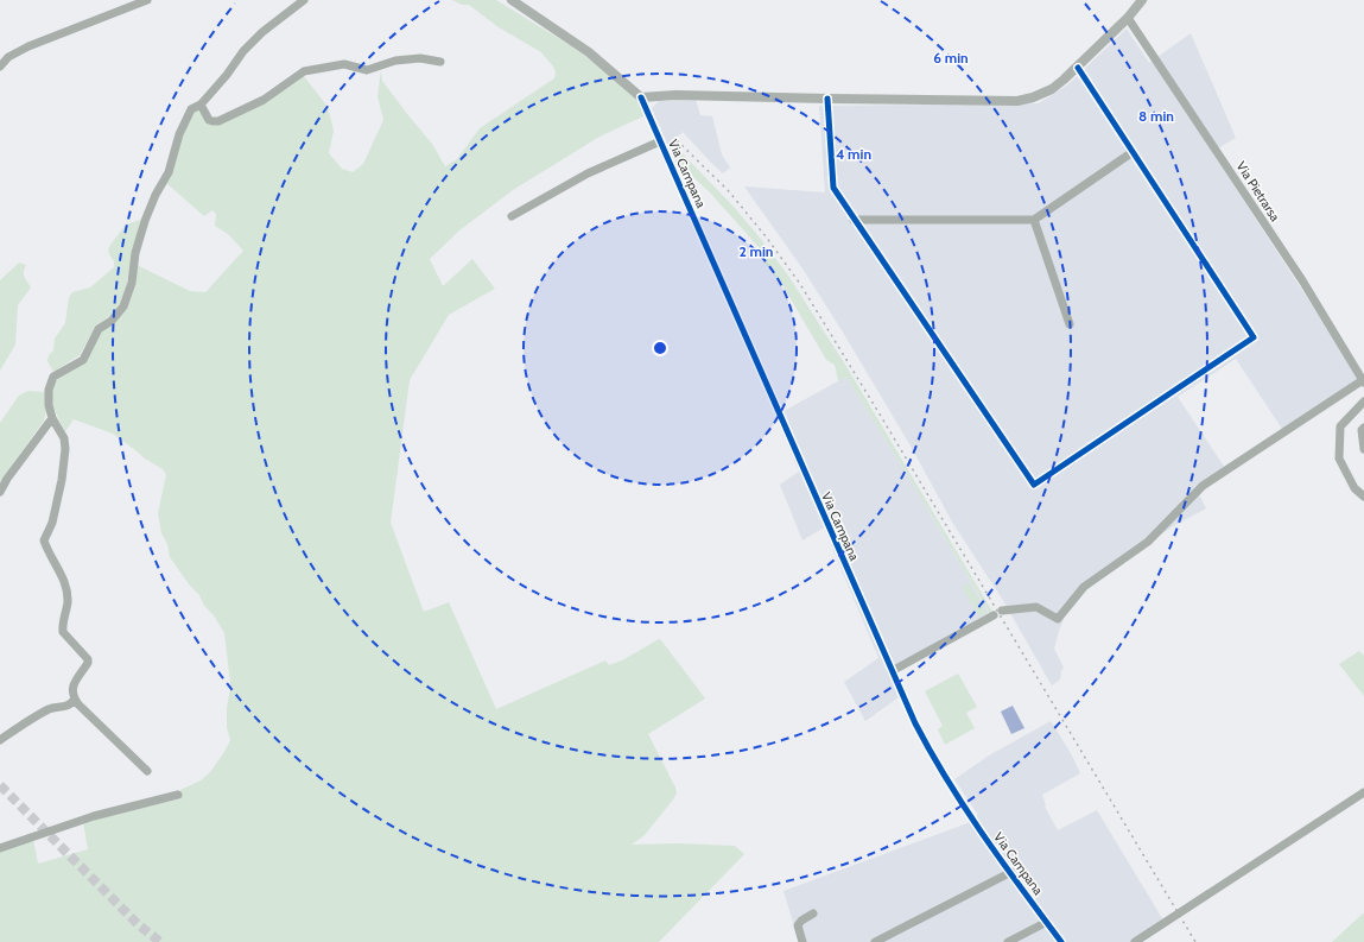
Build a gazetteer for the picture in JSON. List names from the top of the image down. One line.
{"streets":{"main road":["Via Campana"],"street":["Via Pietrarsa"]},"rings":["6 min","8 min","4 min","2 min"]}
